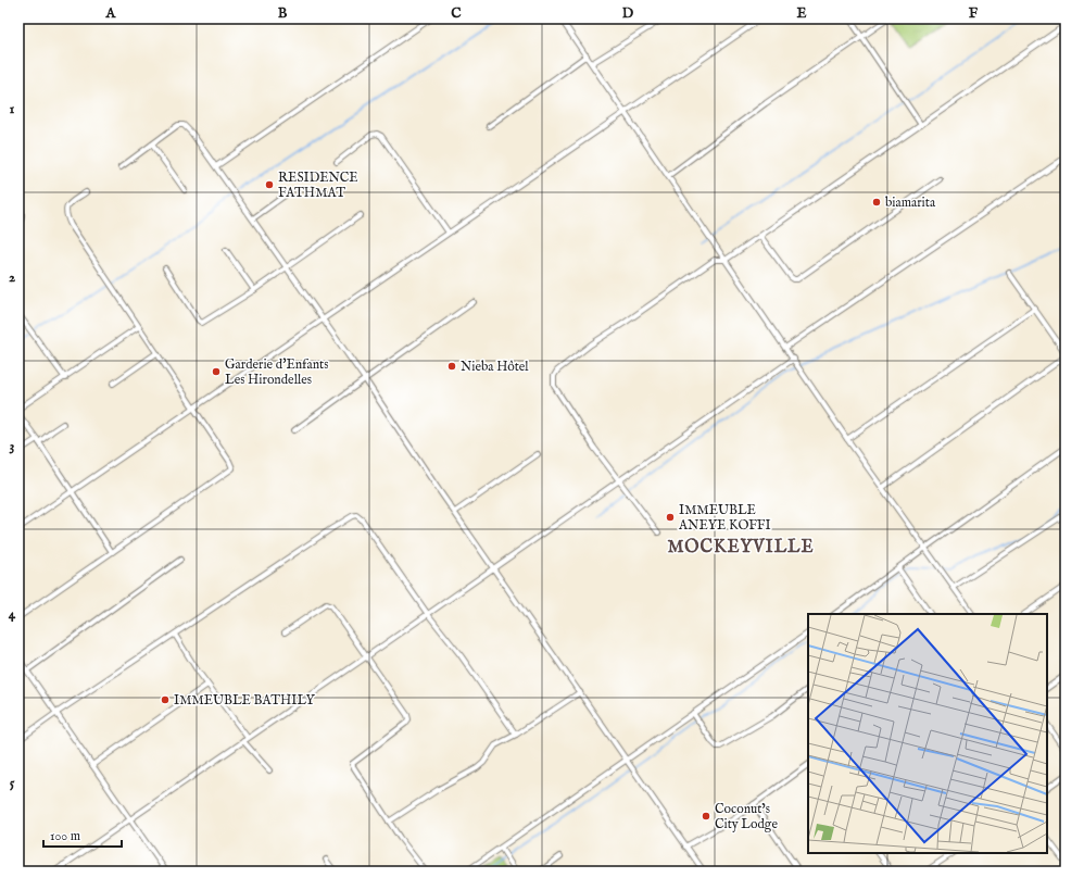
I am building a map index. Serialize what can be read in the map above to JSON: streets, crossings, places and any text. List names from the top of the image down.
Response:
{
  "districts": ["MOCKEYVILLE"],
  "places": [
    "RESIDENCE FATHMAT",
    "biamarita",
    "Nieba Hôtel",
    "Garderie d'Enfants Les Hirondelles",
    "IMMEUBLE ANEYE KOFFI",
    "IMMEUBLE BATHILY",
    "Coconut’s City Lodge"
  ],
  "scale_bar": "100 m",
  "grid": {
    "columns": [
      "A",
      "B",
      "C",
      "D",
      "E",
      "F"
    ],
    "rows": [
      "1",
      "2",
      "3",
      "4",
      "5"
    ]
  }
}
